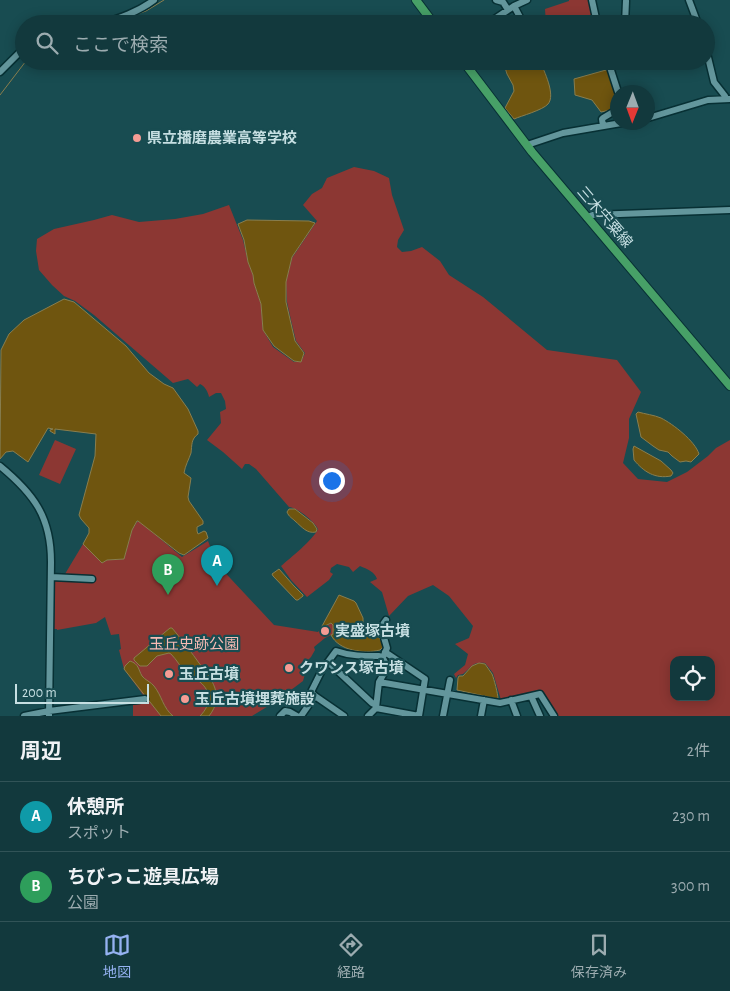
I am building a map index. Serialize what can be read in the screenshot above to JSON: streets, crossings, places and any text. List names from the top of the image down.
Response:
{
  "streets": {
    "main road": ["三木宍粟線"]
  },
  "parks": ["玉丘史跡公園"],
  "places": [
    "県立播磨農業高等学校",
    "実盛塚古墳",
    "クワンス塚古墳",
    "玉丘古墳",
    "玉丘古墳埋葬施設"
  ],
  "scale_bar": "200 m",
  "north": "bottom",
  "page": {
    "search": "ここで検索",
    "pins": ["A", "B"],
    "scale": "200 m",
    "heading": ["周辺", "2件"],
    "list": [
      {
        "mark": "A",
        "name": "休憩所",
        "note": "スポット",
        "value": "230 m"
      },
      {
        "mark": "B",
        "name": "ちびっこ遊具広場",
        "note": "公園",
        "value": "300 m"
      }
    ],
    "nav": ["地図", "経路", "保存済み"]
  }
}
